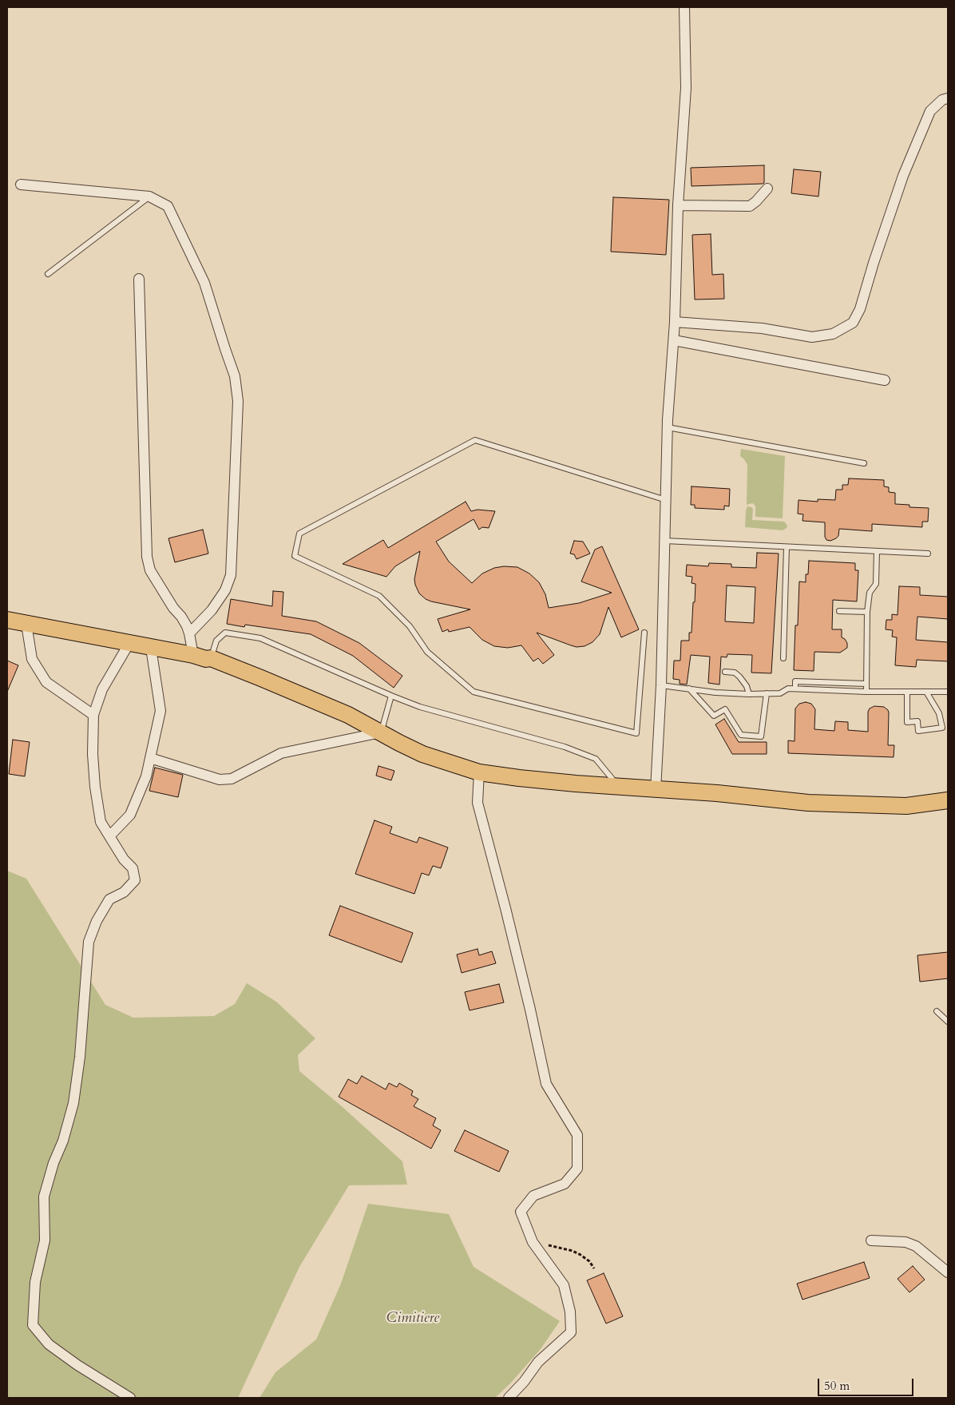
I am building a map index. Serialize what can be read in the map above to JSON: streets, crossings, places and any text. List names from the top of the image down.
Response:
{
  "parks": ["Cimitiere"],
  "scale_bar": "50 m"
}
